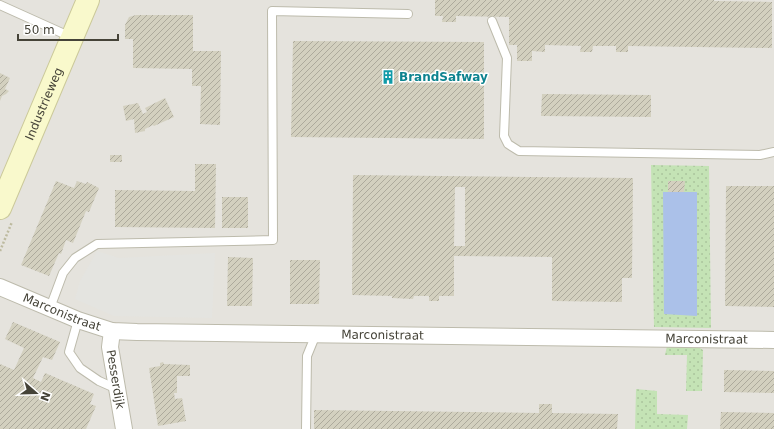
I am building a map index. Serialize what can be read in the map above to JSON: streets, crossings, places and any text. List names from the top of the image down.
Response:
{
  "streets": {
    "street": ["Industrieweg", "Marconistraat", "Pesserdijk"]
  },
  "crossings": [
    ["Marconistraat", "Pesserdijk"]
  ],
  "places": {
    "building": ["BrandSafway"]
  },
  "scale_bar": "50 m",
  "north": "right"
}
